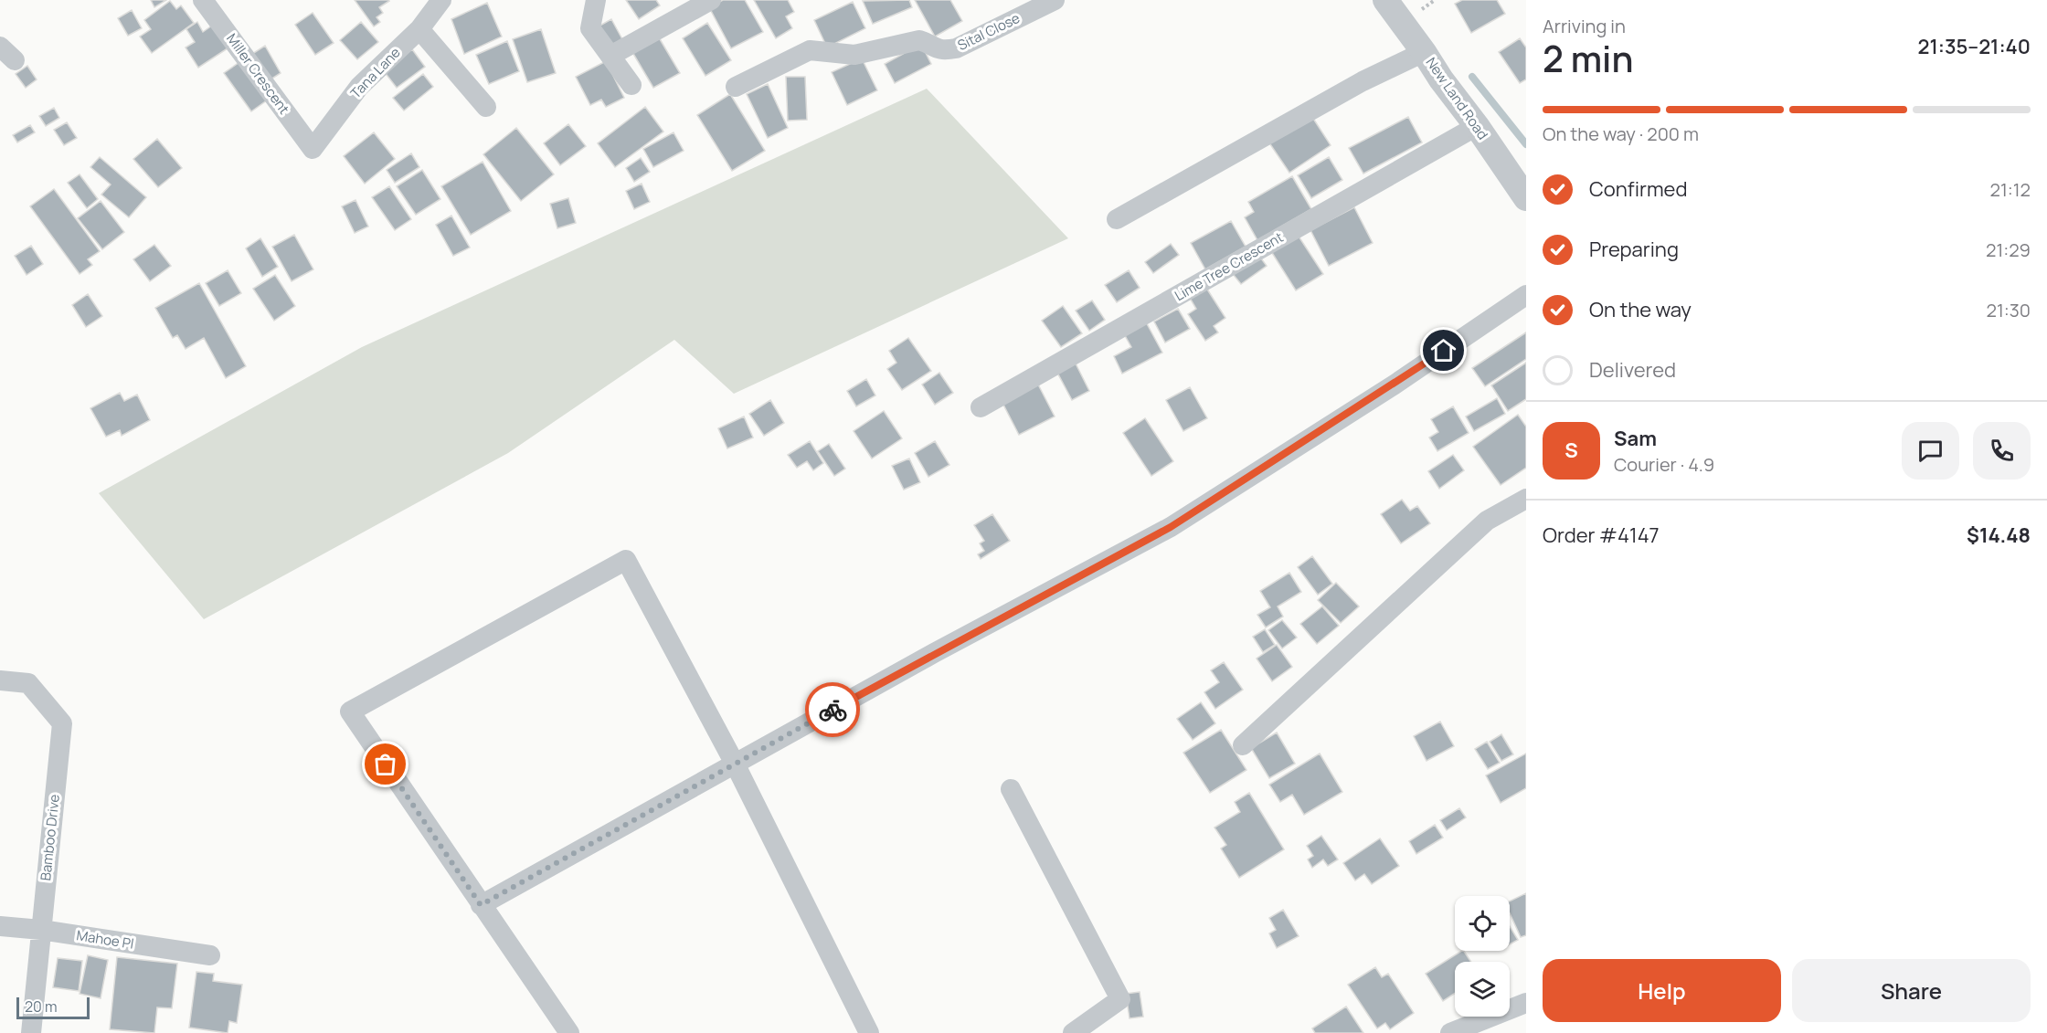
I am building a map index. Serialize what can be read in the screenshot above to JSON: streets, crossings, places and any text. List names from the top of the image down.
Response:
{
  "streets": {
    "street": [
      "Sital Close",
      "Tana Lane",
      "Miller Crescent",
      "New Land Road",
      "Lime Tree Crescent",
      "Bamboo Drive",
      "Mahoe Pl"
    ]
  },
  "crossings": [
    ["Tana Lane", "Miller Crescent"],
    ["New Land Road", "Lime Tree Crescent"],
    ["Bamboo Drive", "Mahoe Pl"]
  ],
  "scale_bar": "20 m",
  "page": {
    "heading": ["2 min", "Arriving in", "21:35–21:40"],
    "panel": [
      "Sam",
      "Courier · 4.9",
      "Order #4147",
      "$14.48"
    ],
    "bar": "On the way · 200 m",
    "list": [
      ["Confirmed", "21:12"],
      ["Preparing", "21:29"],
      ["On the way", "21:30"],
      "Delivered"
    ],
    "round": "S",
    "buttons": ["Help", "Share"],
    "scale": "20 m"
  }
}
